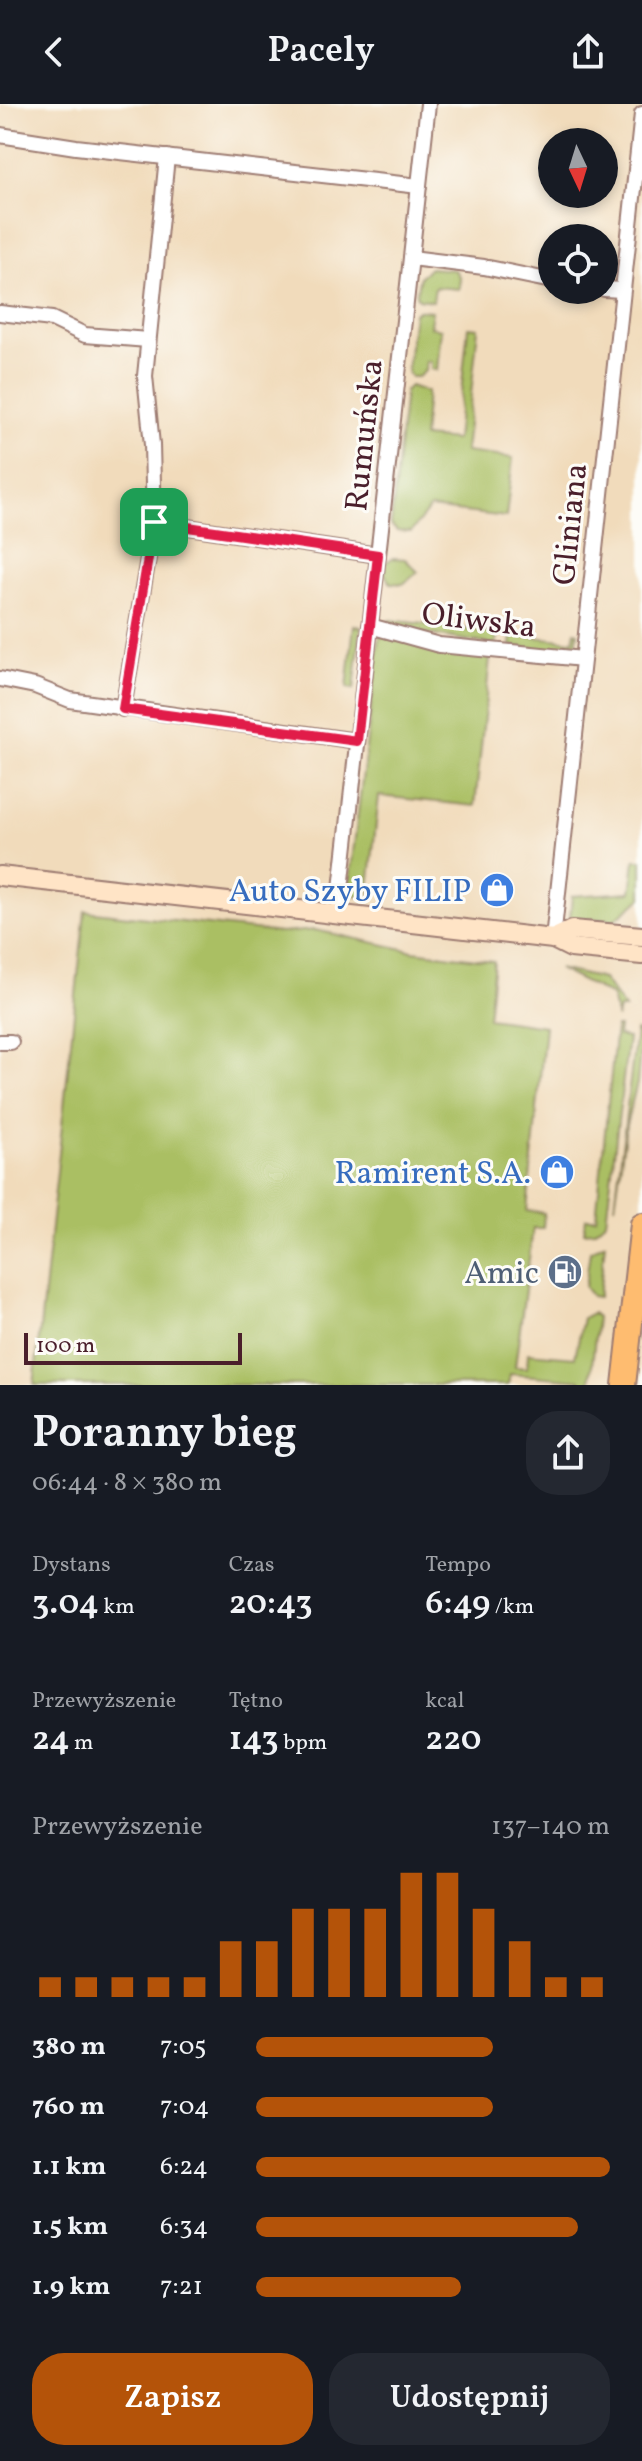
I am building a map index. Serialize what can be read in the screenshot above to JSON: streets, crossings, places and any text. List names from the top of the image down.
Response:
{
  "streets": {
    "street": ["Rumuńska", "Gliniana", "Oliwska"]
  },
  "crossings": [
    ["Rumuńska", "Oliwska"],
    ["Gliniana", "Oliwska"]
  ],
  "places": {
    "shop": ["Auto Szyby FILIP", "Ramirent S.A."],
    "fuel station": ["Amic"]
  },
  "scale_bar": "100 m",
  "north": "bottom",
  "page": {
    "header": "Pacely",
    "scale": "100 m",
    "heading": ["Poranny bieg", "06:44 · 8 × 380 m"],
    "stats": [
      ["Dystans", "3.04 km"],
      ["Czas", "20:43"],
      ["Tempo", "6:49 /km"],
      ["Przewyższenie", "24 m"],
      ["Tętno", "143 bpm"],
      ["kcal", "220"]
    ],
    "chart": ["Przewyższenie", "137–140 m"],
    "list": [
      {
        "name": "380 m",
        "note": "7:05"
      },
      {
        "name": "760 m",
        "note": "7:04"
      },
      {
        "name": "1.1 km",
        "note": "6:24"
      },
      {
        "name": "1.5 km",
        "note": "6:34"
      },
      {
        "name": "1.9 km",
        "note": "7:21"
      }
    ],
    "buttons": ["Zapisz", "Udostępnij"]
  }
}
